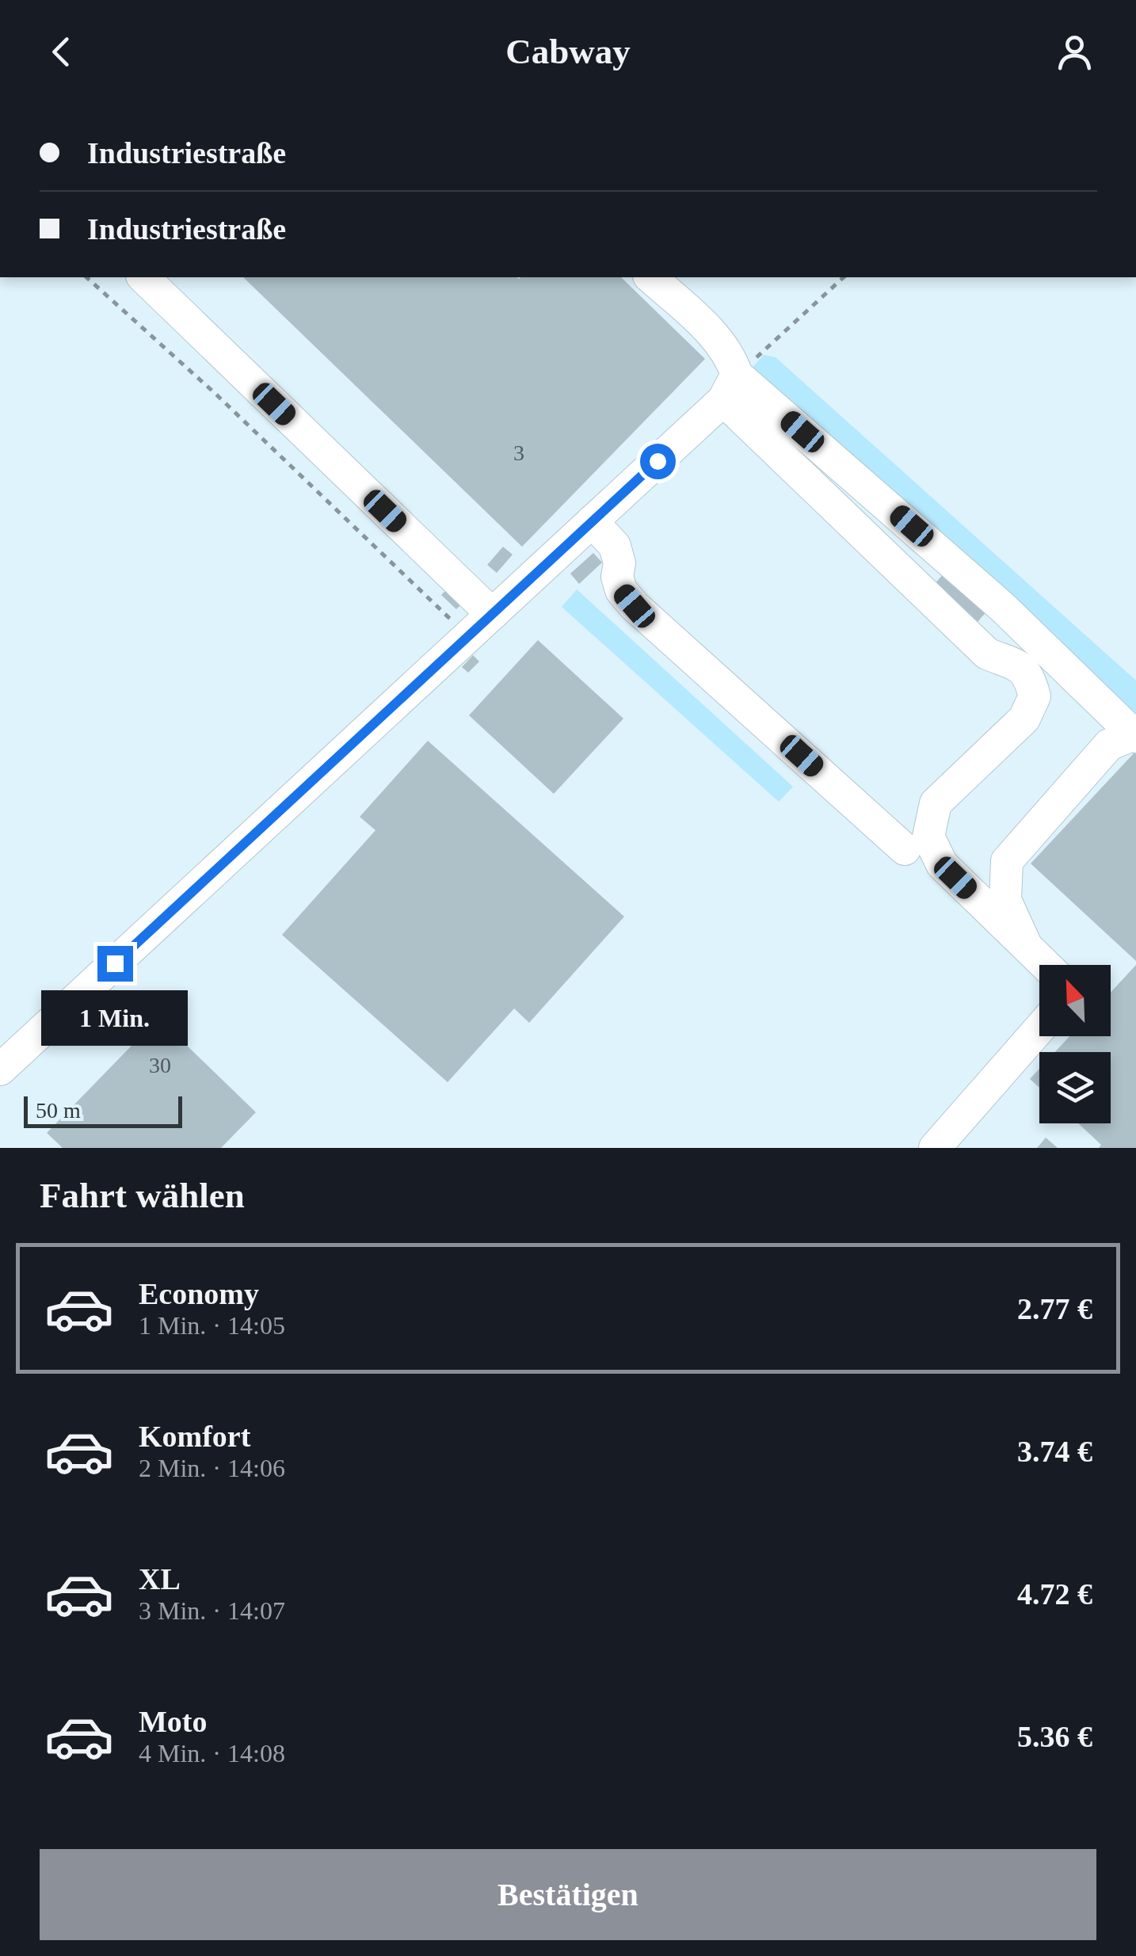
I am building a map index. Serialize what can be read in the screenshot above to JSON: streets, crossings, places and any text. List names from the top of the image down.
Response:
{
  "house_numbers": ["3", "30"],
  "scale_bar": "50 m",
  "north": "top left",
  "page": {
    "header": "Cabway",
    "banner": ["Industriestraße", "Industriestraße"],
    "bubble": "1 Min.",
    "scale": "50 m",
    "heading": "Fahrt wählen",
    "list": [
      {
        "name": "Economy",
        "note": "1 Min. · 14:05",
        "value": "2.77 €"
      },
      {
        "name": "Komfort",
        "note": "2 Min. · 14:06",
        "value": "3.74 €"
      },
      {
        "name": "XL",
        "note": "3 Min. · 14:07",
        "value": "4.72 €"
      },
      {
        "name": "Moto",
        "note": "4 Min. · 14:08",
        "value": "5.36 €"
      }
    ],
    "buttons": "Bestätigen"
  }
}
